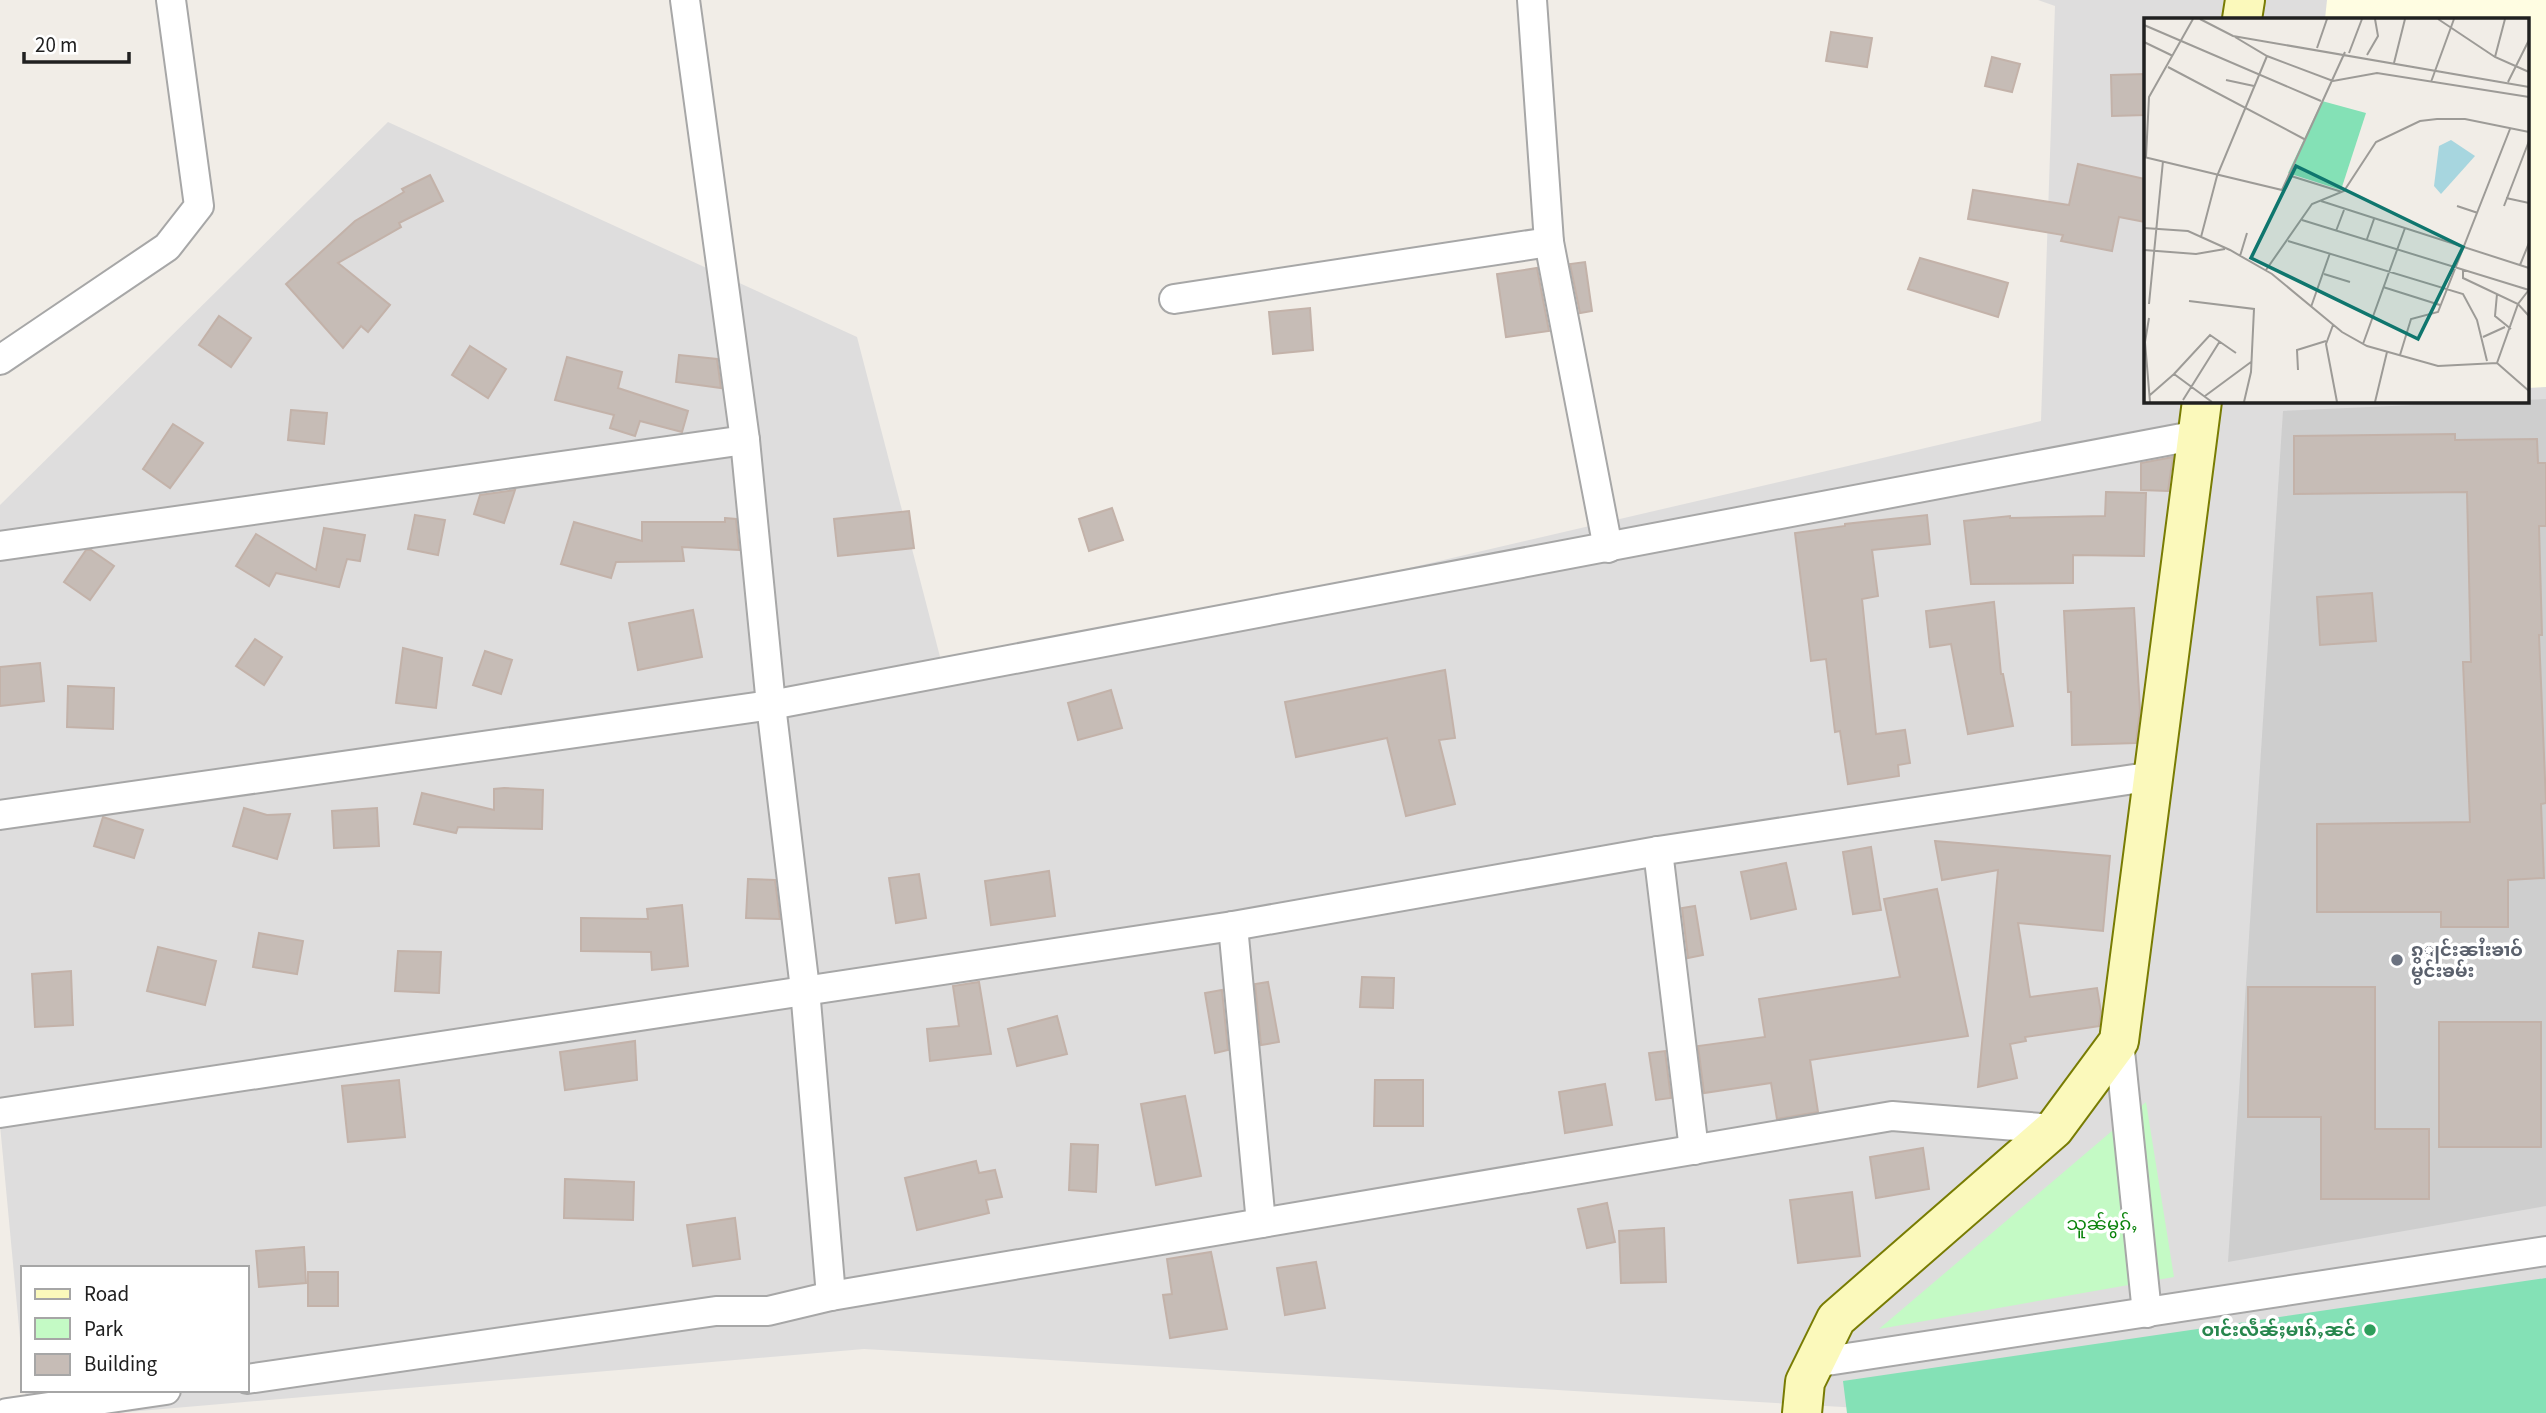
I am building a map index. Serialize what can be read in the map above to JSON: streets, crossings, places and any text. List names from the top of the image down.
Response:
{
  "parks": ["သူၼ်မွၵ်ႇ"],
  "places": ["ၵွျင်းၼၢႆးၶၢဝ် မွင်းၶမ်း", "ဝၢင်းလဵၼ်ႈမၢၵ်ႇၼင်"],
  "legend": ["Road", "Park", "Building"],
  "scale_bar": "20 m"
}
